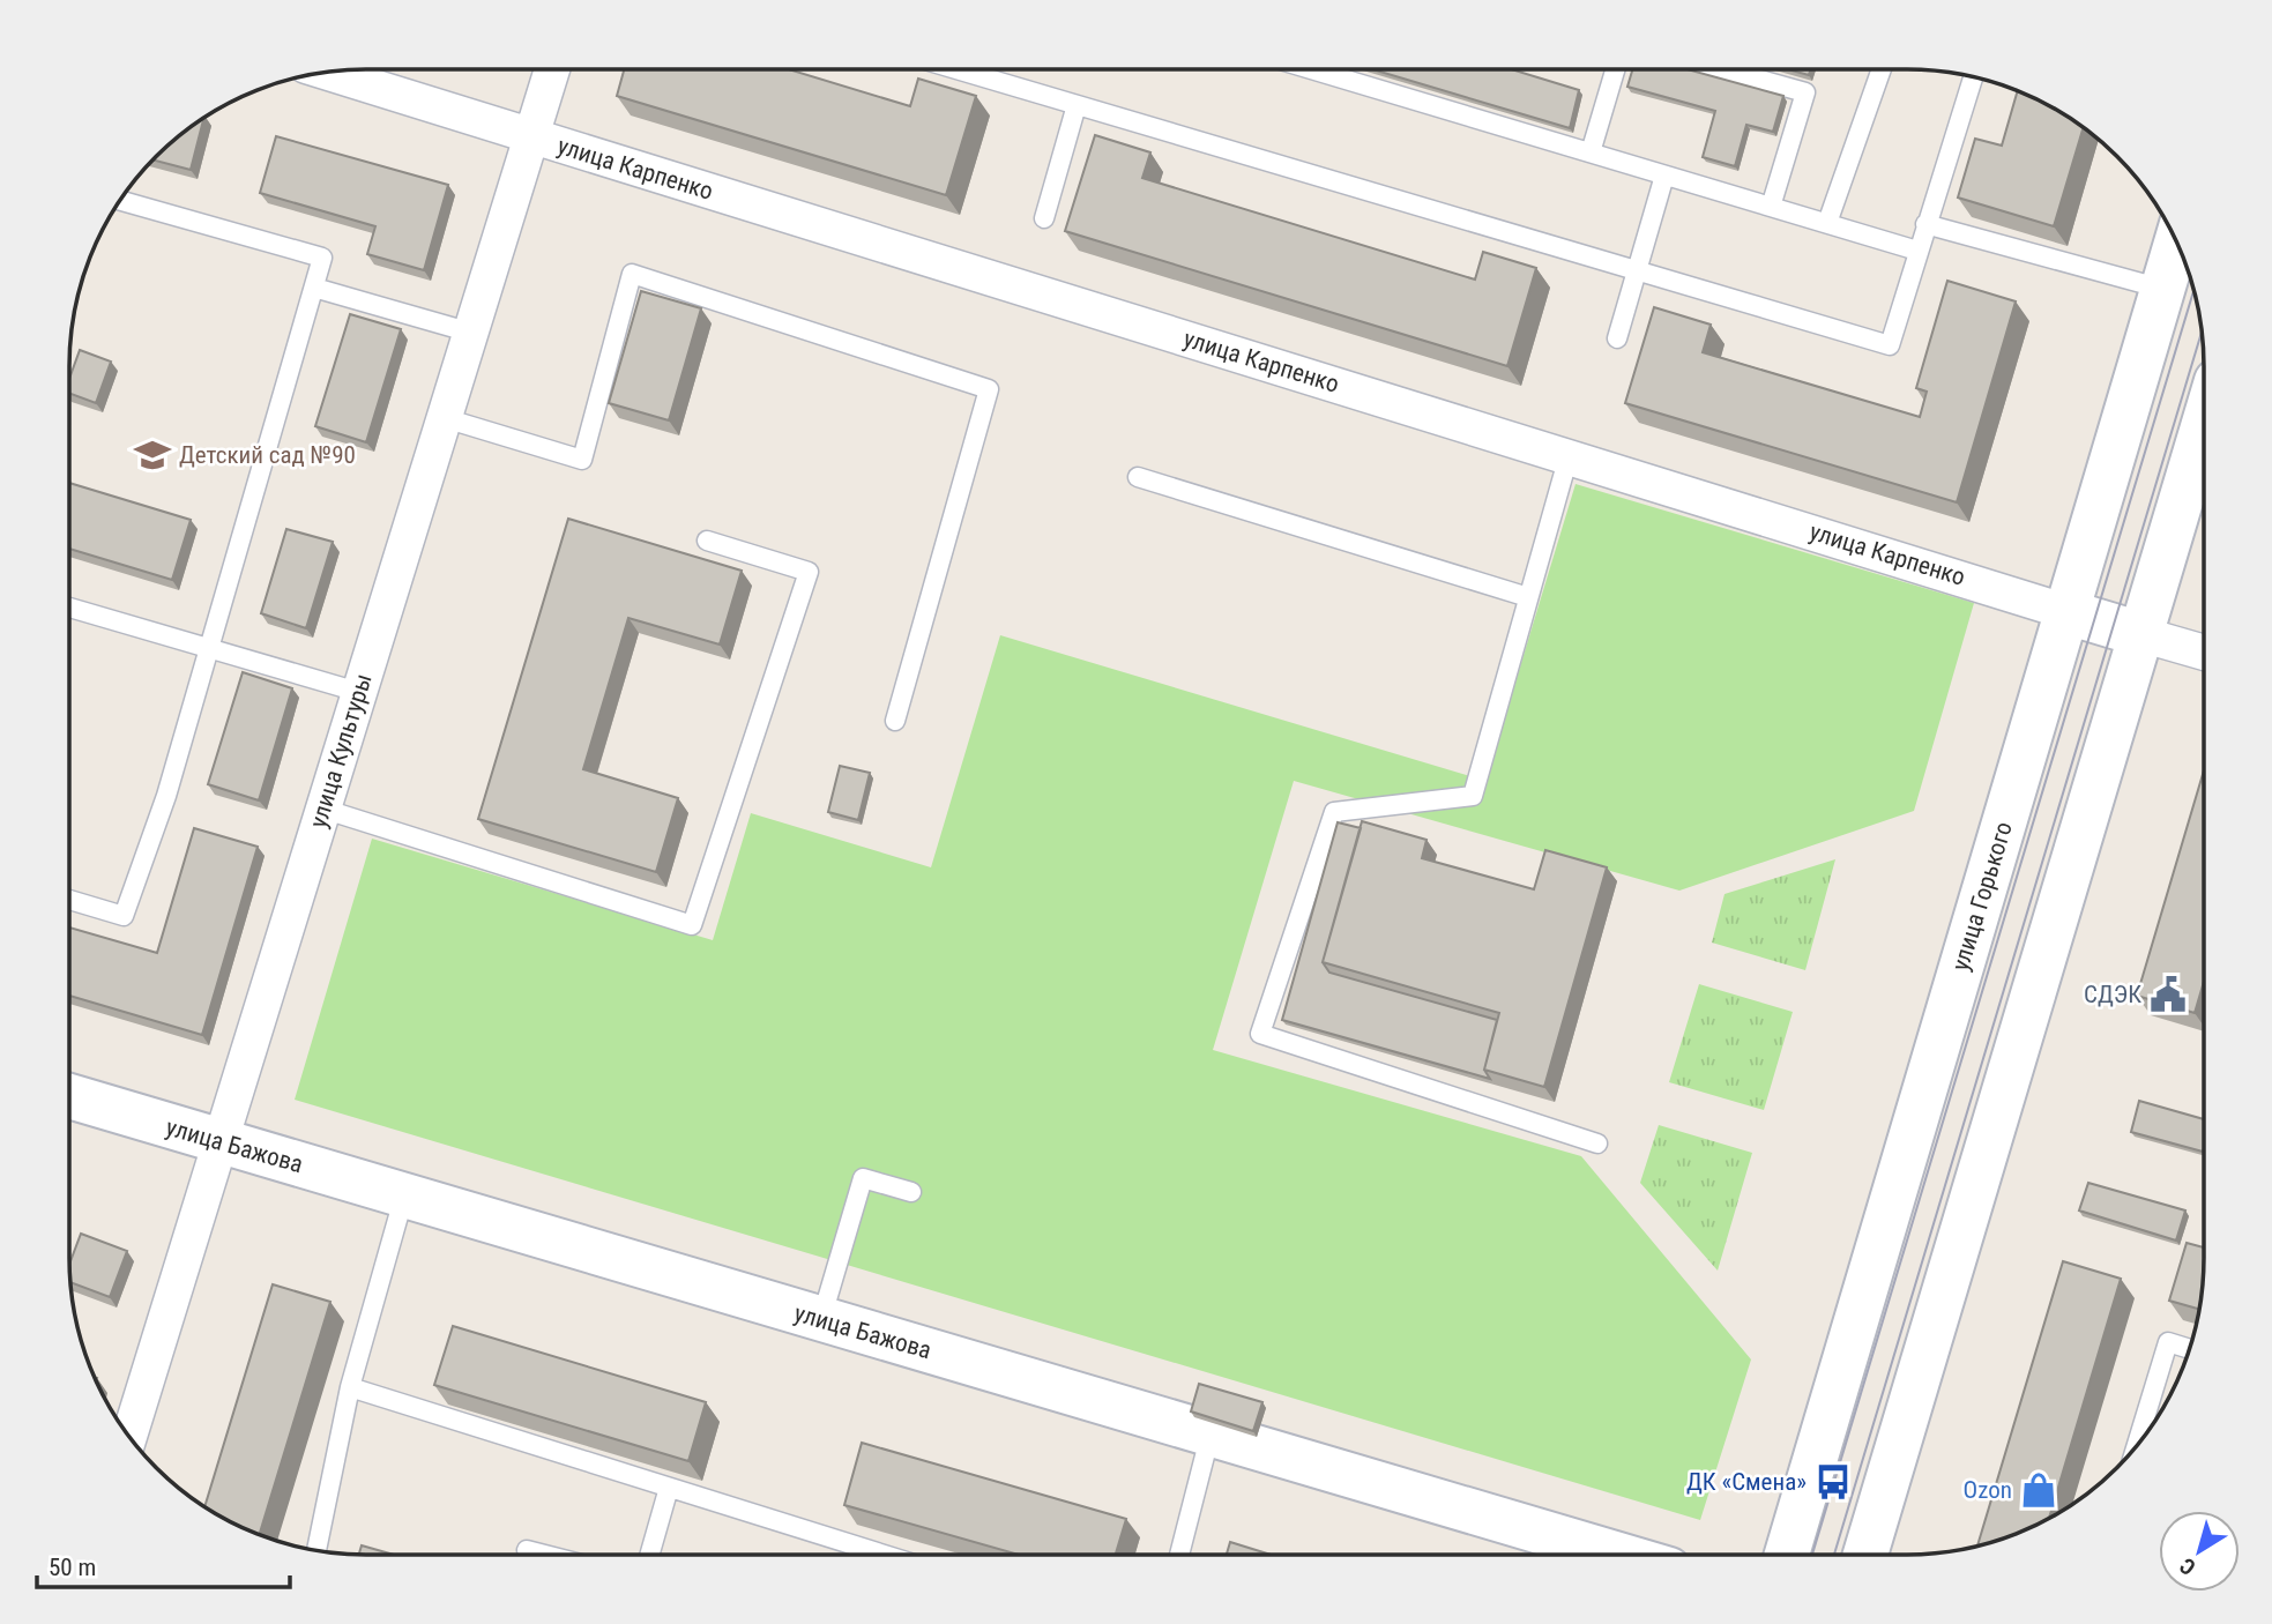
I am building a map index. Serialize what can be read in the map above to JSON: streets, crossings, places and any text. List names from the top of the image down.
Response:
{
  "streets": {
    "main road": ["улица Карпенко", "улица Горького", "улица Бажова"],
    "street": ["улица Культуры"]
  },
  "crossings": [
    ["улица Карпенко", "улица Культуры"],
    ["улица Карпенко", "улица Горького"],
    ["улица Культуры", "улица Бажова"]
  ],
  "places": {
    "school or university": ["Детский сад №90"],
    "public building": ["СДЭК"],
    "bus stop": ["ДК «Смена»"],
    "shop": ["Ozon"]
  },
  "scale_bar": "50 m",
  "north": "bottom left"
}
